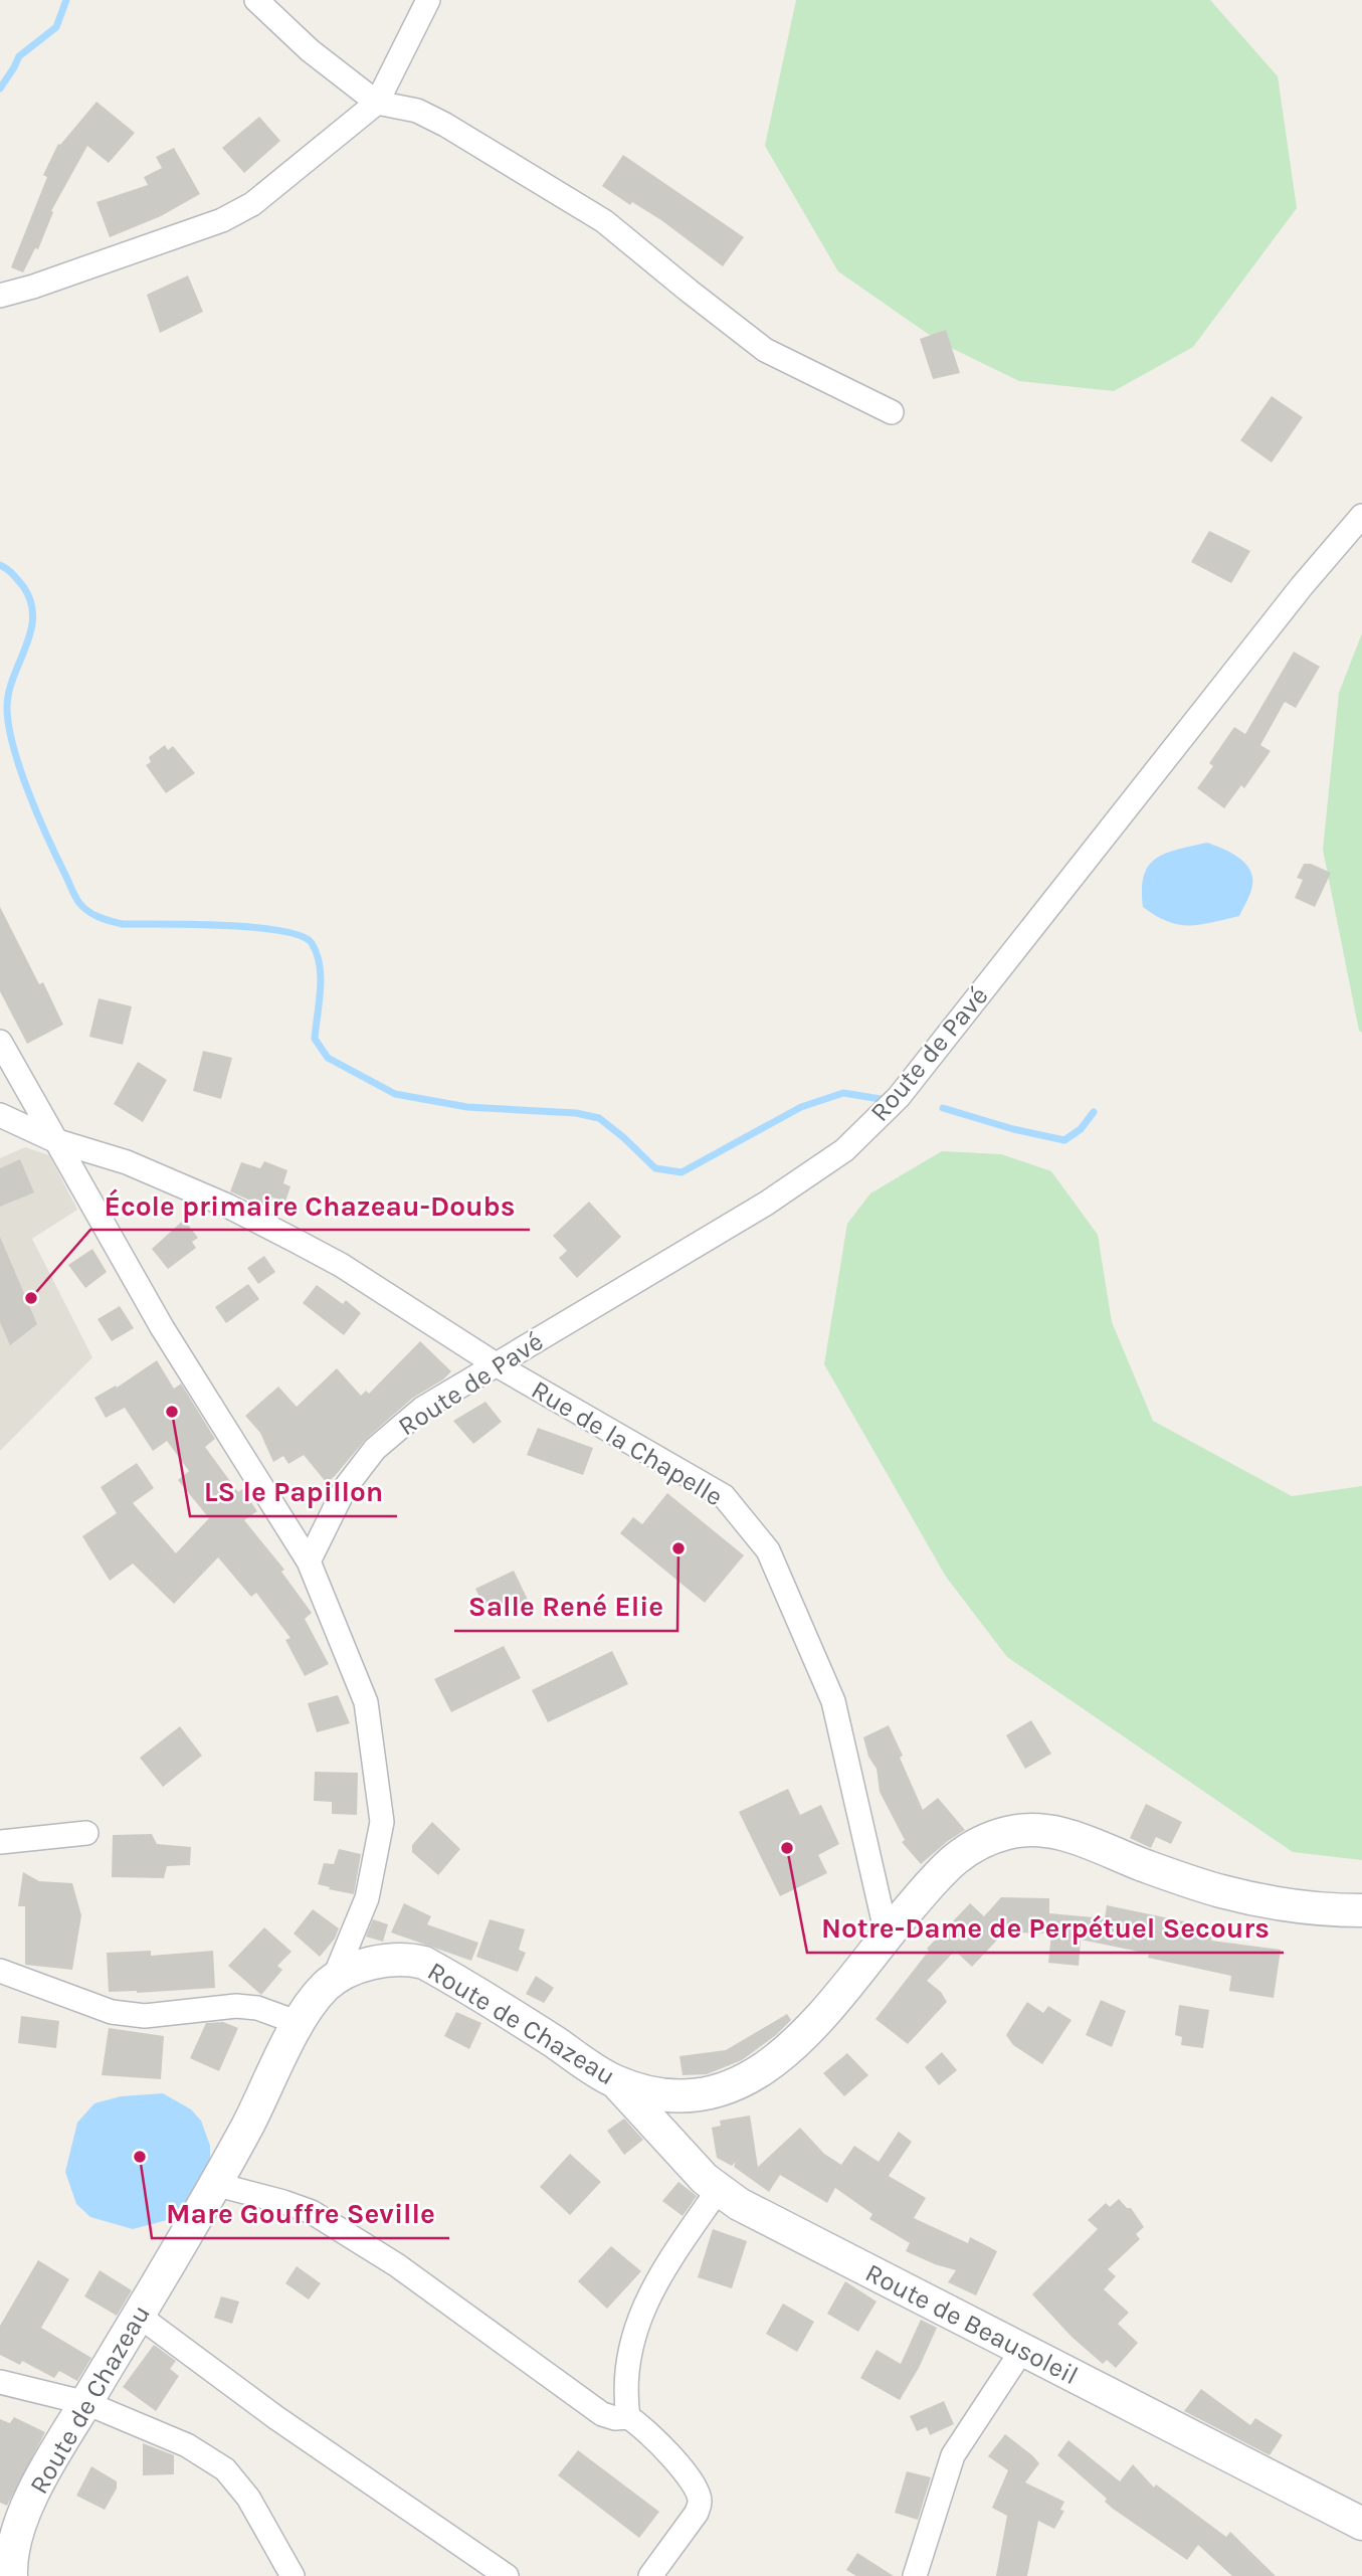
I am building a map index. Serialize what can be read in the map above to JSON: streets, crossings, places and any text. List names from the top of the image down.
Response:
{
  "streets": {
    "main road": ["Route de Chazeau", "Route de Beausoleil"],
    "street": ["Route de Pavé", "Rue de la Chapelle"]
  },
  "crossings": [
    ["Route de Pavé", "Rue de la Chapelle"],
    ["Rue de la Chapelle", "Route de Chazeau"],
    ["Route de Chazeau", "Route de Beausoleil"]
  ],
  "places": [
    "École primaire Chazeau-Doubs",
    "LS le Papillon",
    "Salle René Elie",
    "Notre-Dame de Perpétuel Secours",
    "Mare Gouffre Seville"
  ]
}
